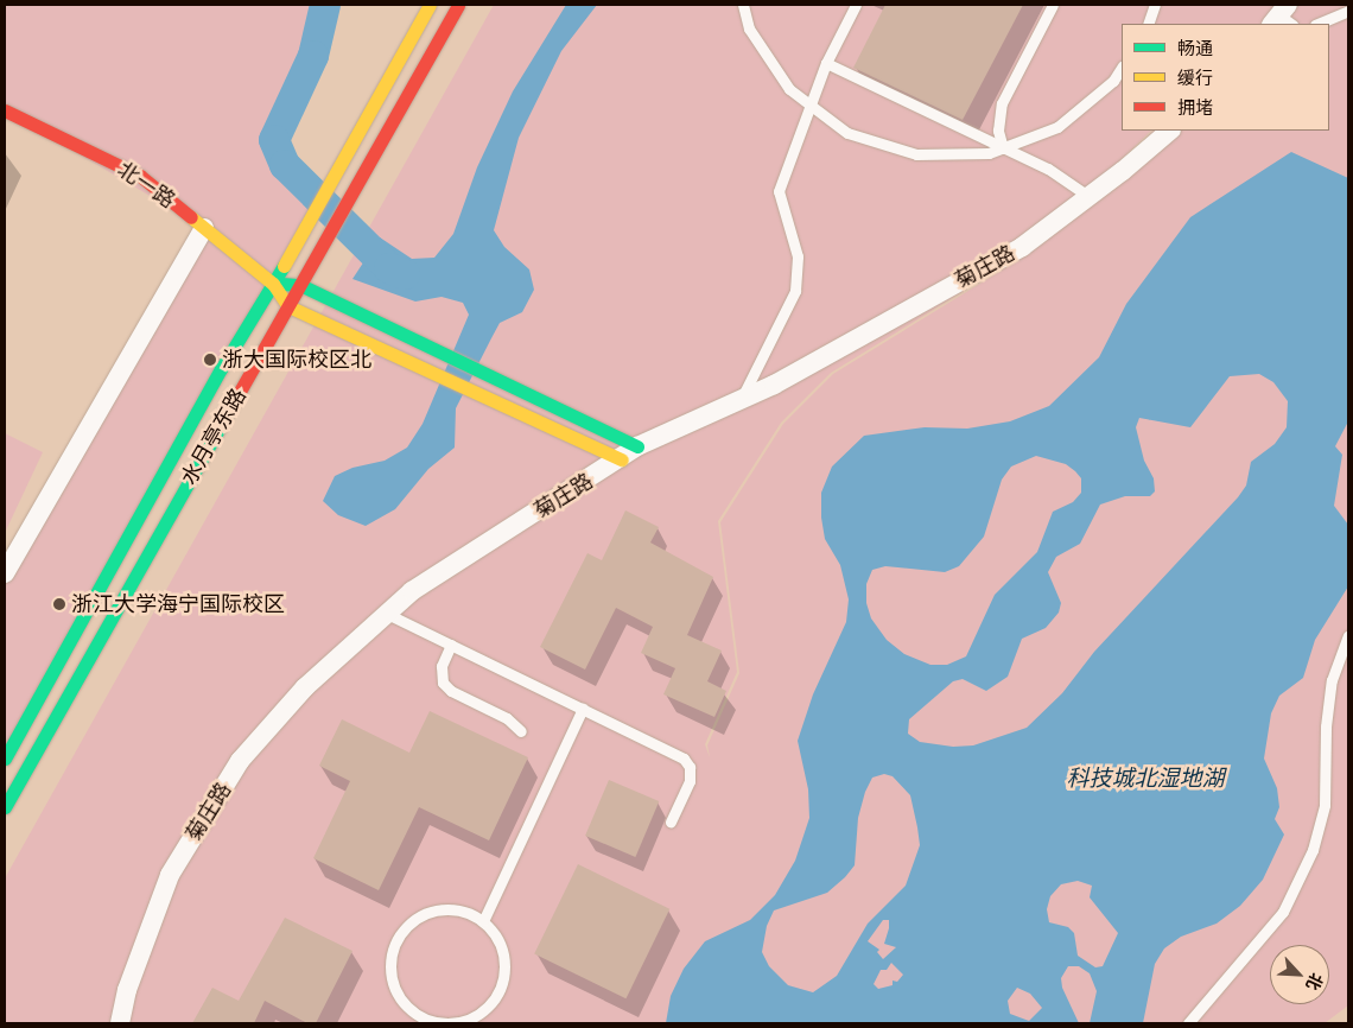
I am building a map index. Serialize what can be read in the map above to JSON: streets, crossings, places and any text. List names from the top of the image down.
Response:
{
  "streets": {
    "main road": ["北一路", "水月亭东路"],
    "street": ["菊庄路"]
  },
  "crossings": [
    ["北一路", "水月亭东路"]
  ],
  "water": ["科技城北湿地湖"],
  "places": ["浙大国际校区北", "浙江大学海宁国际校区"],
  "legend": ["畅通", "缓行", "拥堵"],
  "north": "bottom right"
}
